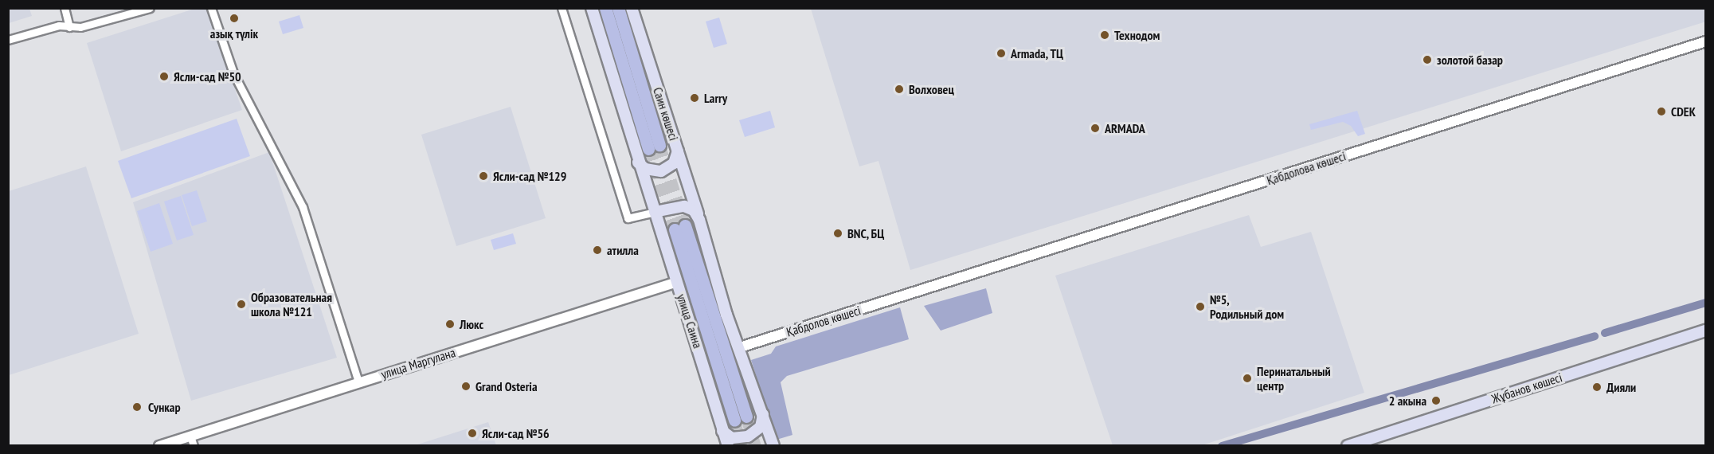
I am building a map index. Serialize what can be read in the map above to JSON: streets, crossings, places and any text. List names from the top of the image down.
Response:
{
  "streets": {
    "main road": ["Саин көшесі", "улица Саина", "Жұбанов көшесі"],
    "street": ["Қабдолова көшесі", "Қабдолов көшесі", "улица Маргулана"]
  },
  "crossings": [
    ["Саин көшесі", "Қабдолов көшесі"],
    ["Қабдолова көшесі", "Қабдолов көшесі"],
    ["улица Саина", "улица Маргулана"]
  ],
  "places": [
    "азық түлік",
    "Технодом",
    "Armada, ТЦ",
    "золотой базар",
    "Ясли-сад №50",
    "Волховец",
    "Larry",
    "CDEK",
    "ARMADA",
    "Ясли-сад №129",
    "BNC, БЦ",
    "атилла",
    "Образовательная школа №121",
    "№5, Родильный дом",
    "Люкс",
    "Перинатальный центр",
    "Grand Osteria",
    "Дияли",
    "2 акына",
    "Сункар",
    "Ясли-сад №56"
  ]
}
